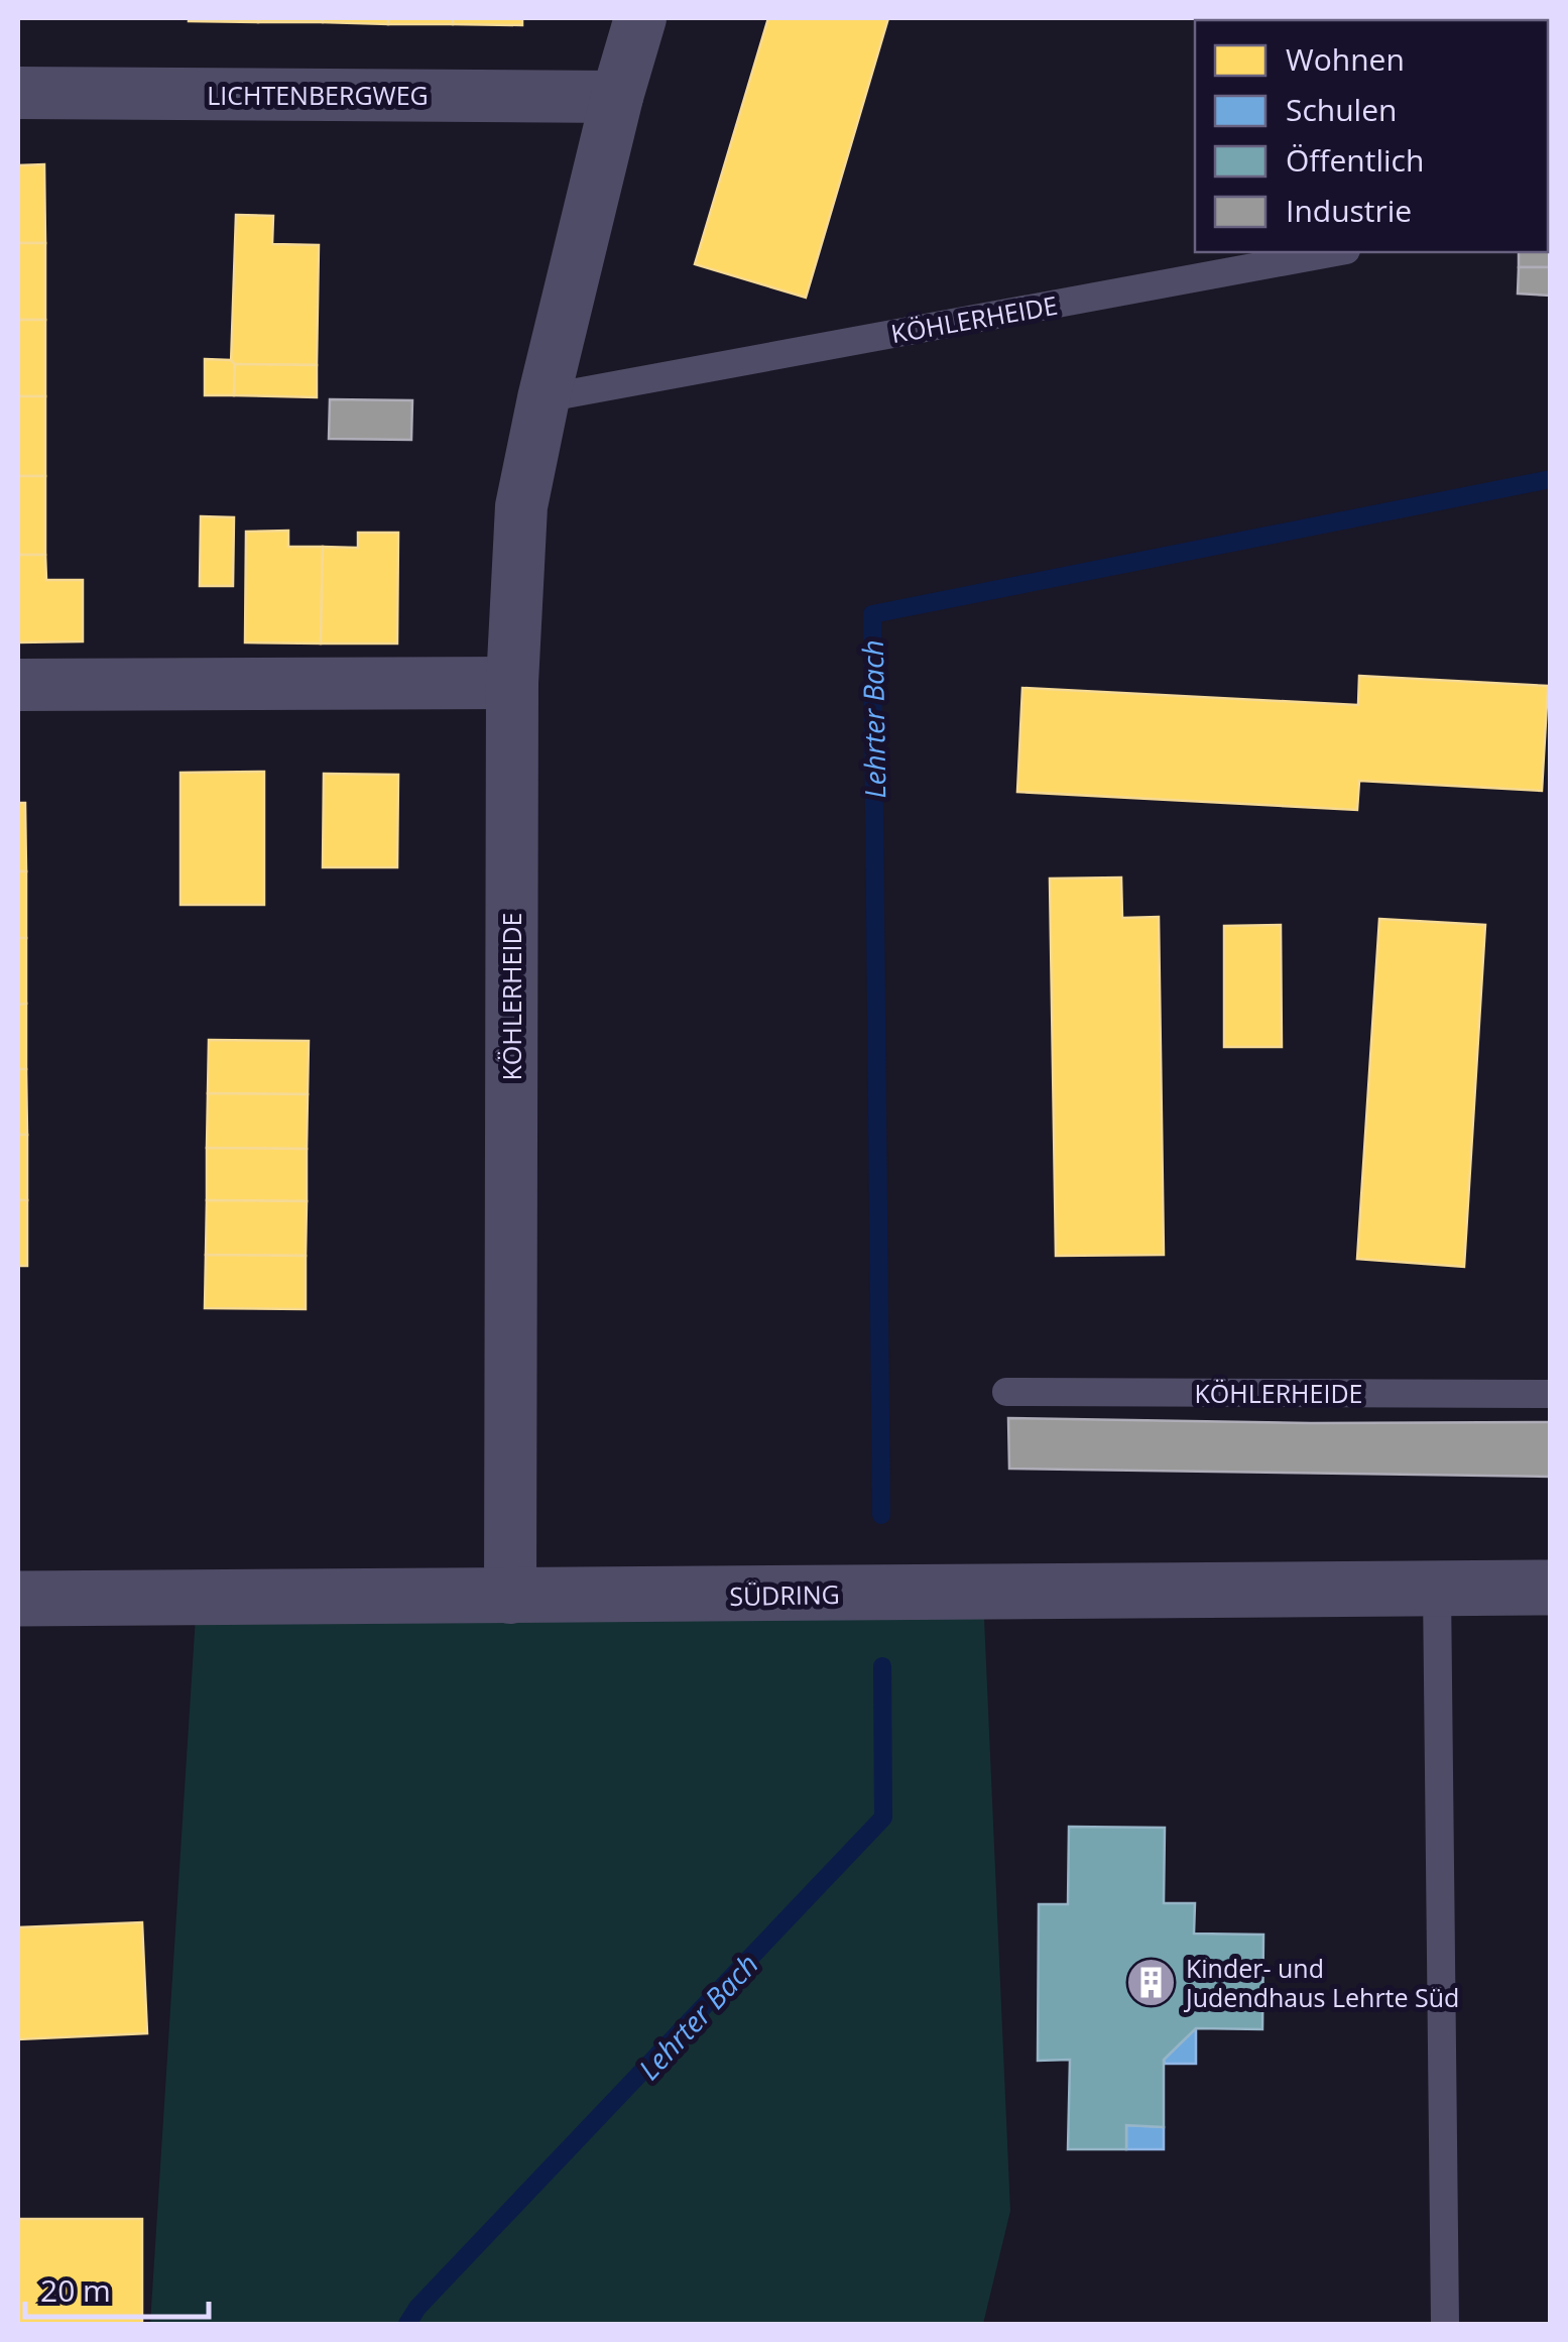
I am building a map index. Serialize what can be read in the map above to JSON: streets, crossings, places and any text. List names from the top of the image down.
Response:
{
  "streets": {
    "street": ["LICHTENBERGWEG", "KÖHLERHEIDE", "SÜDRING"]
  },
  "crossings": [
    ["LICHTENBERGWEG", "KÖHLERHEIDE"],
    ["KÖHLERHEIDE", "SÜDRING"]
  ],
  "water": ["Lehrter Bach"],
  "places": {
    "building": ["Kinder- und Judendhaus Lehrte Süd"]
  },
  "legend": [
    "Wohnen",
    "Schulen",
    "Öffentlich",
    "Industrie"
  ],
  "scale_bar": "20 m"
}
